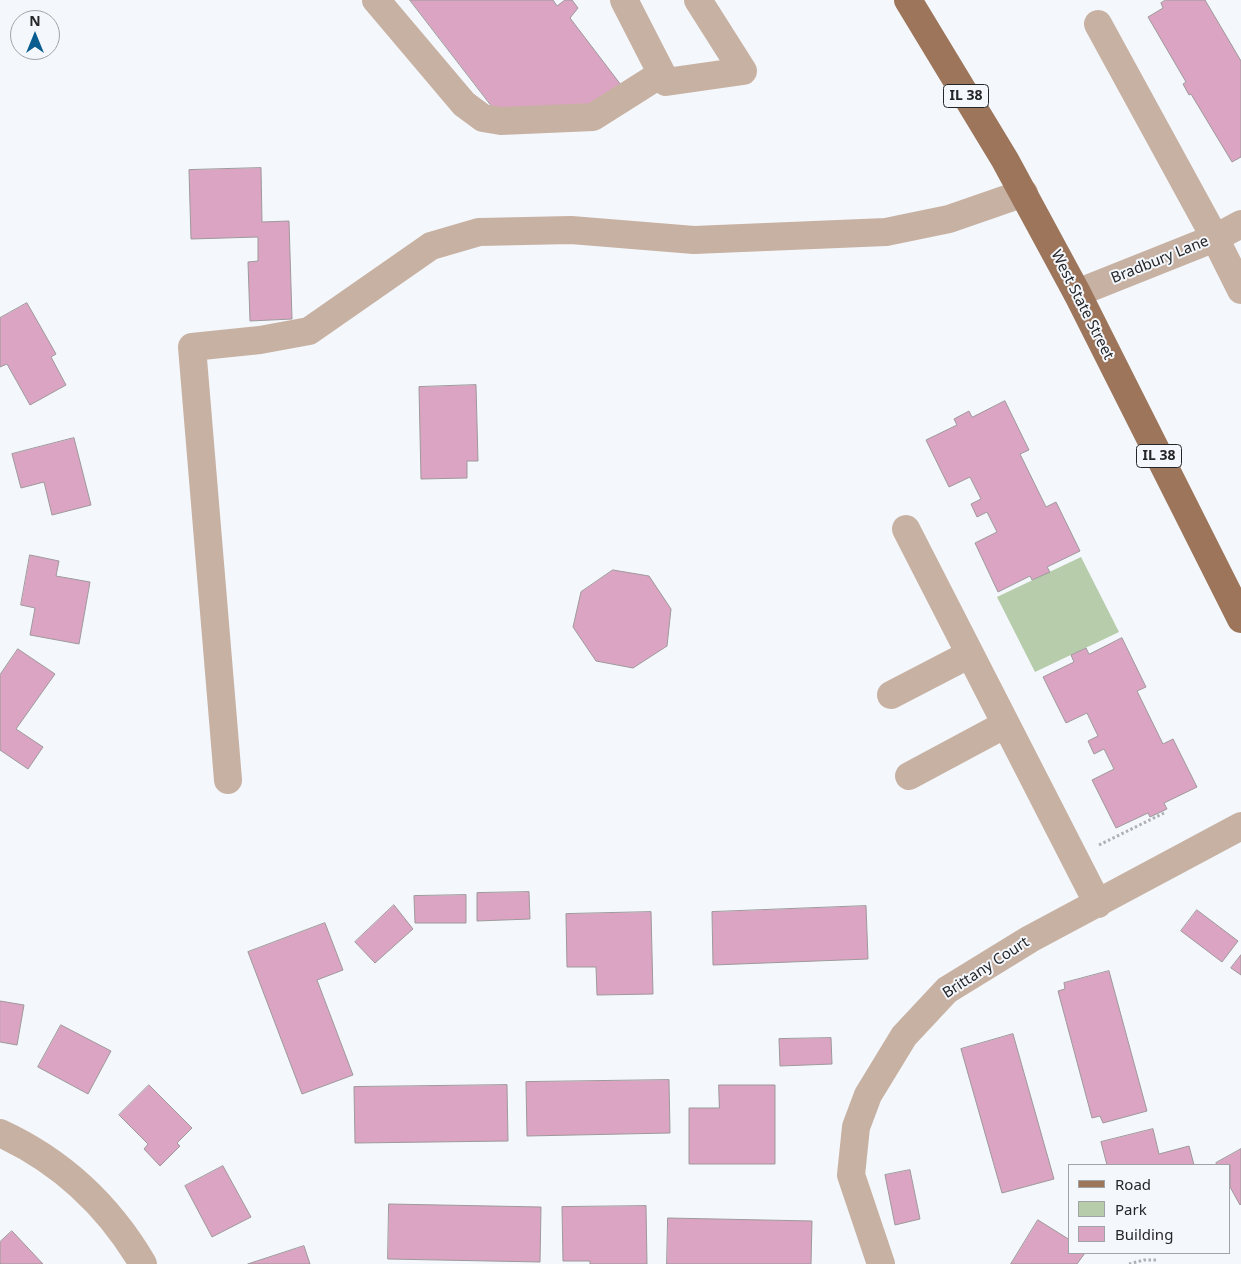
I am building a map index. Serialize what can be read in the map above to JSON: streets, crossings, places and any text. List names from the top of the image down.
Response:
{
  "streets": {
    "main road": ["IL 38", "West State Street"],
    "street": ["Bradbury Lane", "Brittany Court"]
  },
  "crossings": [
    ["Bradbury Lane", "West State Street"]
  ],
  "legend": ["Road", "Park", "Building"],
  "north": "top"
}
